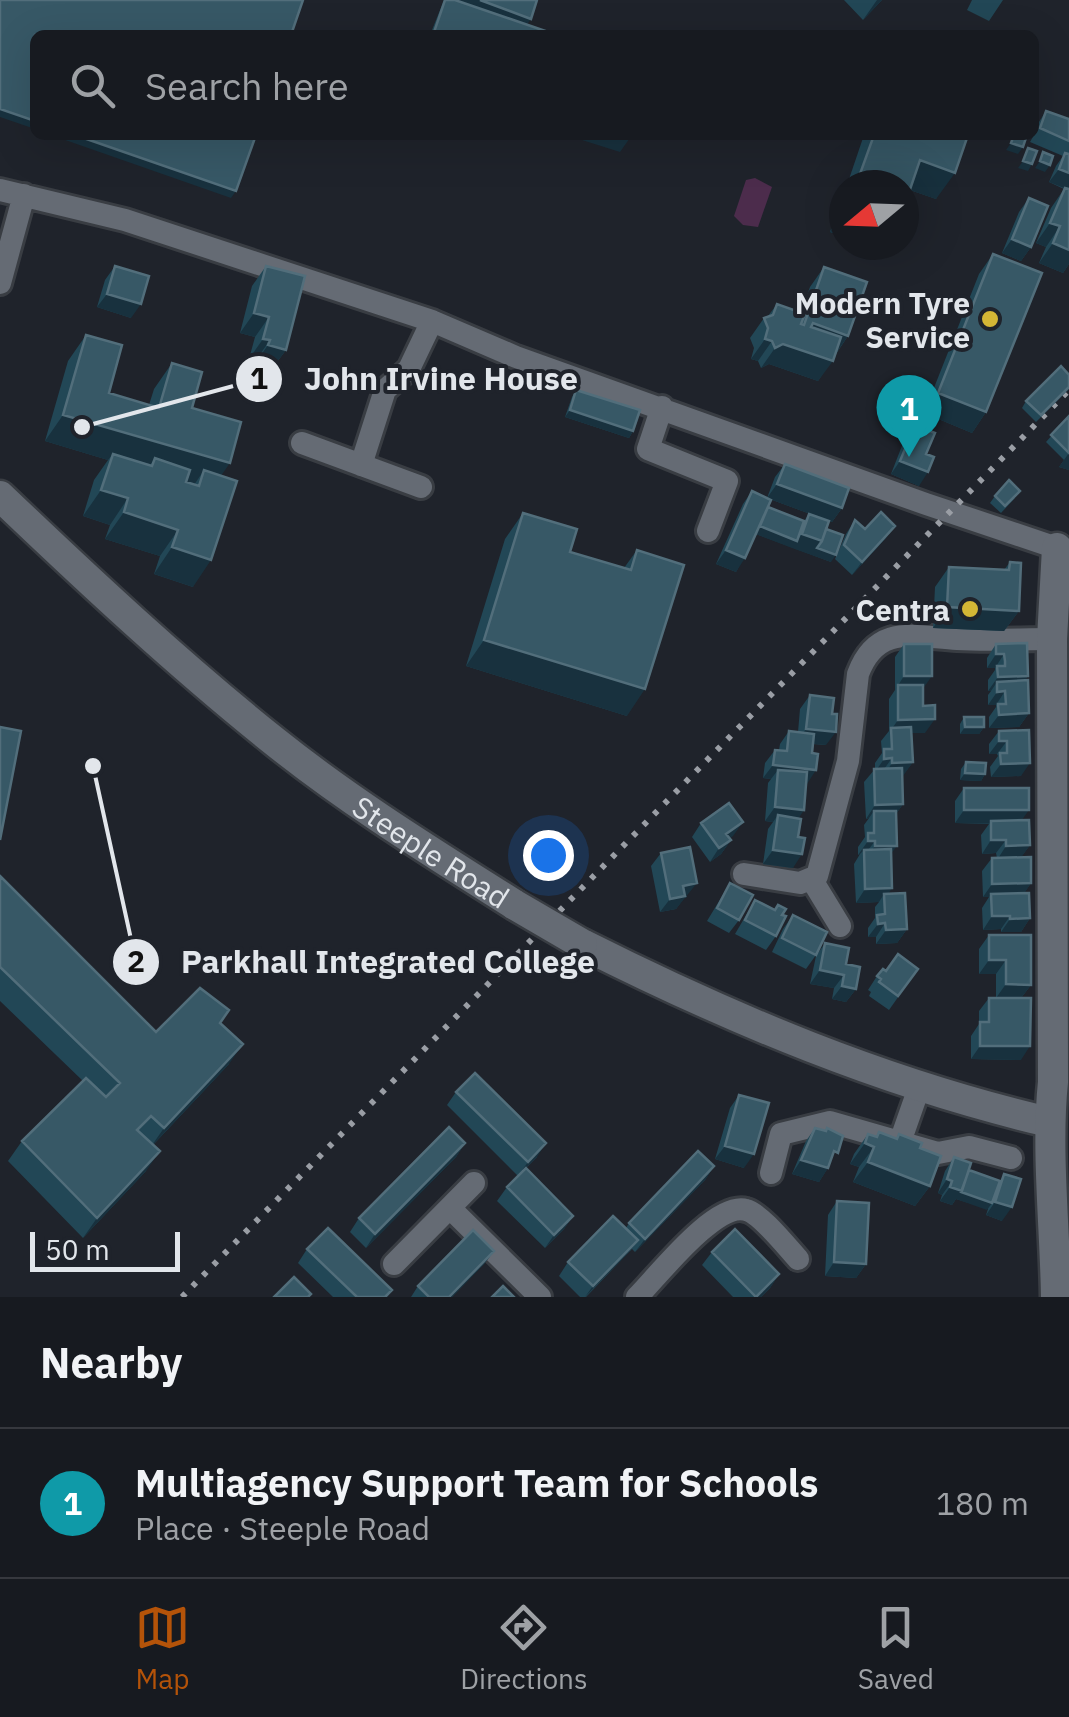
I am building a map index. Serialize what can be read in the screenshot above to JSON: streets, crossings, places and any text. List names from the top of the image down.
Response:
{
  "streets": {
    "street": ["Steeple Road"]
  },
  "places": [
    "Modern Tyre Service",
    "John Irvine House",
    "Centra",
    "Parkhall Integrated College"
  ],
  "scale_bar": "50 m",
  "north": "left",
  "page": {
    "search": "Search here",
    "pins": "1",
    "scale": "50 m",
    "heading": "Nearby",
    "list": [
      {
        "mark": "1",
        "name": "Multiagency Support Team for Schools",
        "note": "Place · Steeple Road",
        "value": "180 m"
      }
    ],
    "nav": ["Map", "Directions", "Saved"]
  }
}
